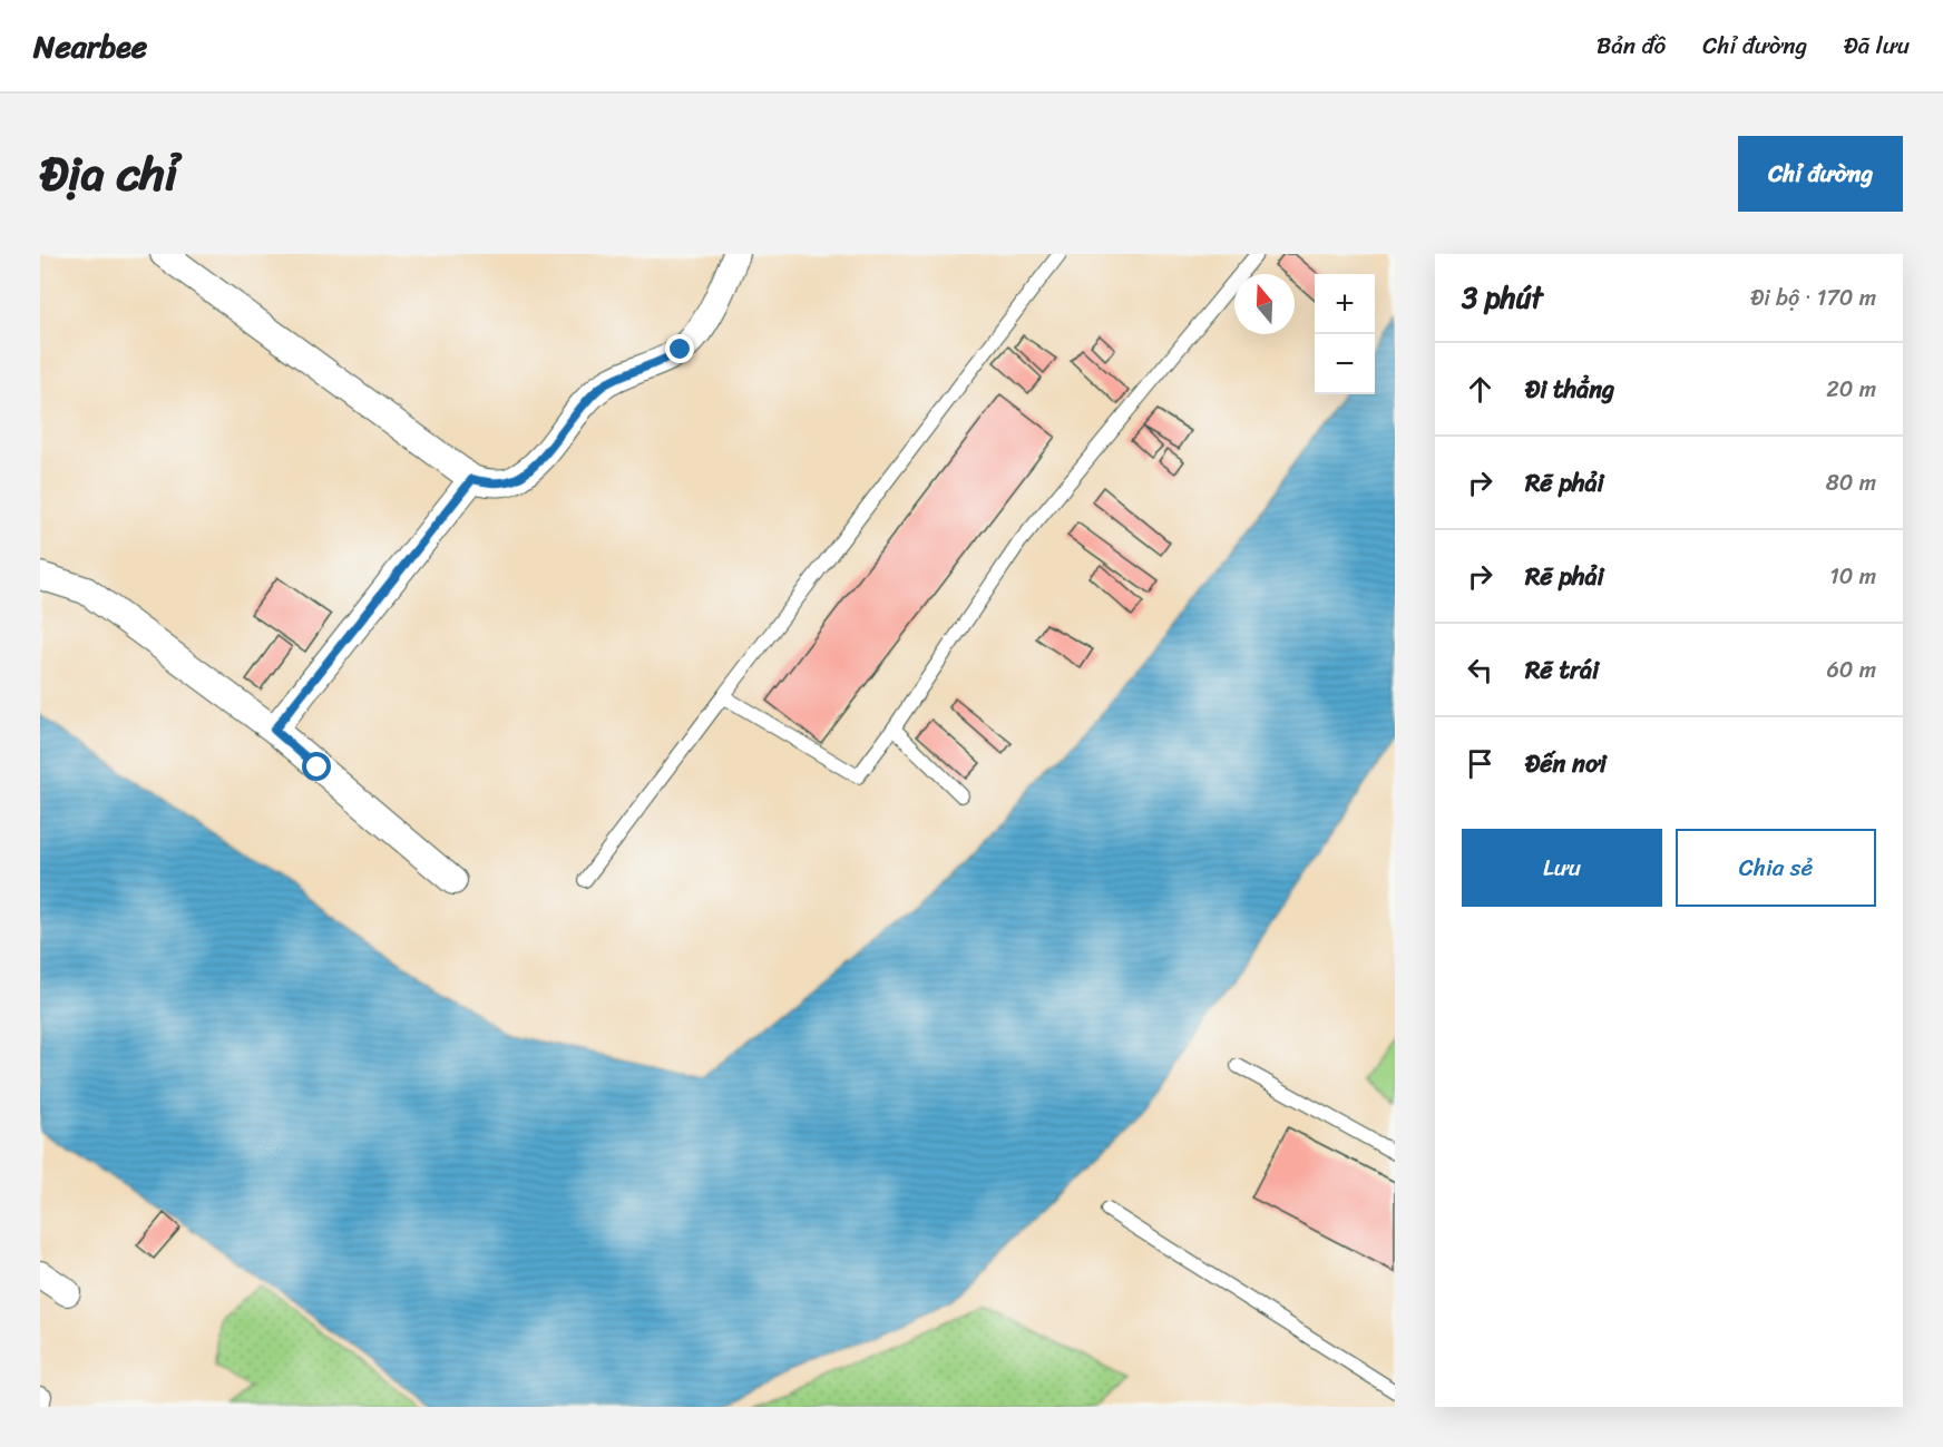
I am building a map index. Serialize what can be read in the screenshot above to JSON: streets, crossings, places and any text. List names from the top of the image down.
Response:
{
  "north": "top",
  "page": {
    "header": "Nearbee",
    "nav": ["Bản đồ", "Chỉ đường", "Đã lưu"],
    "title": "Địa chỉ",
    "buttons": [
      "Chỉ đường",
      ["Lưu", "Chia sẻ"]
    ],
    "heading": ["3 phút", "Đi bộ · 170 m"],
    "map_buttons": ["+", "−"],
    "list": [
      ["Đi thẳng", "20 m"],
      ["Rẽ phải", "80 m"],
      ["Rẽ phải", "10 m"],
      ["Rẽ trái", "60 m"],
      "Đến nơi"
    ]
  }
}
